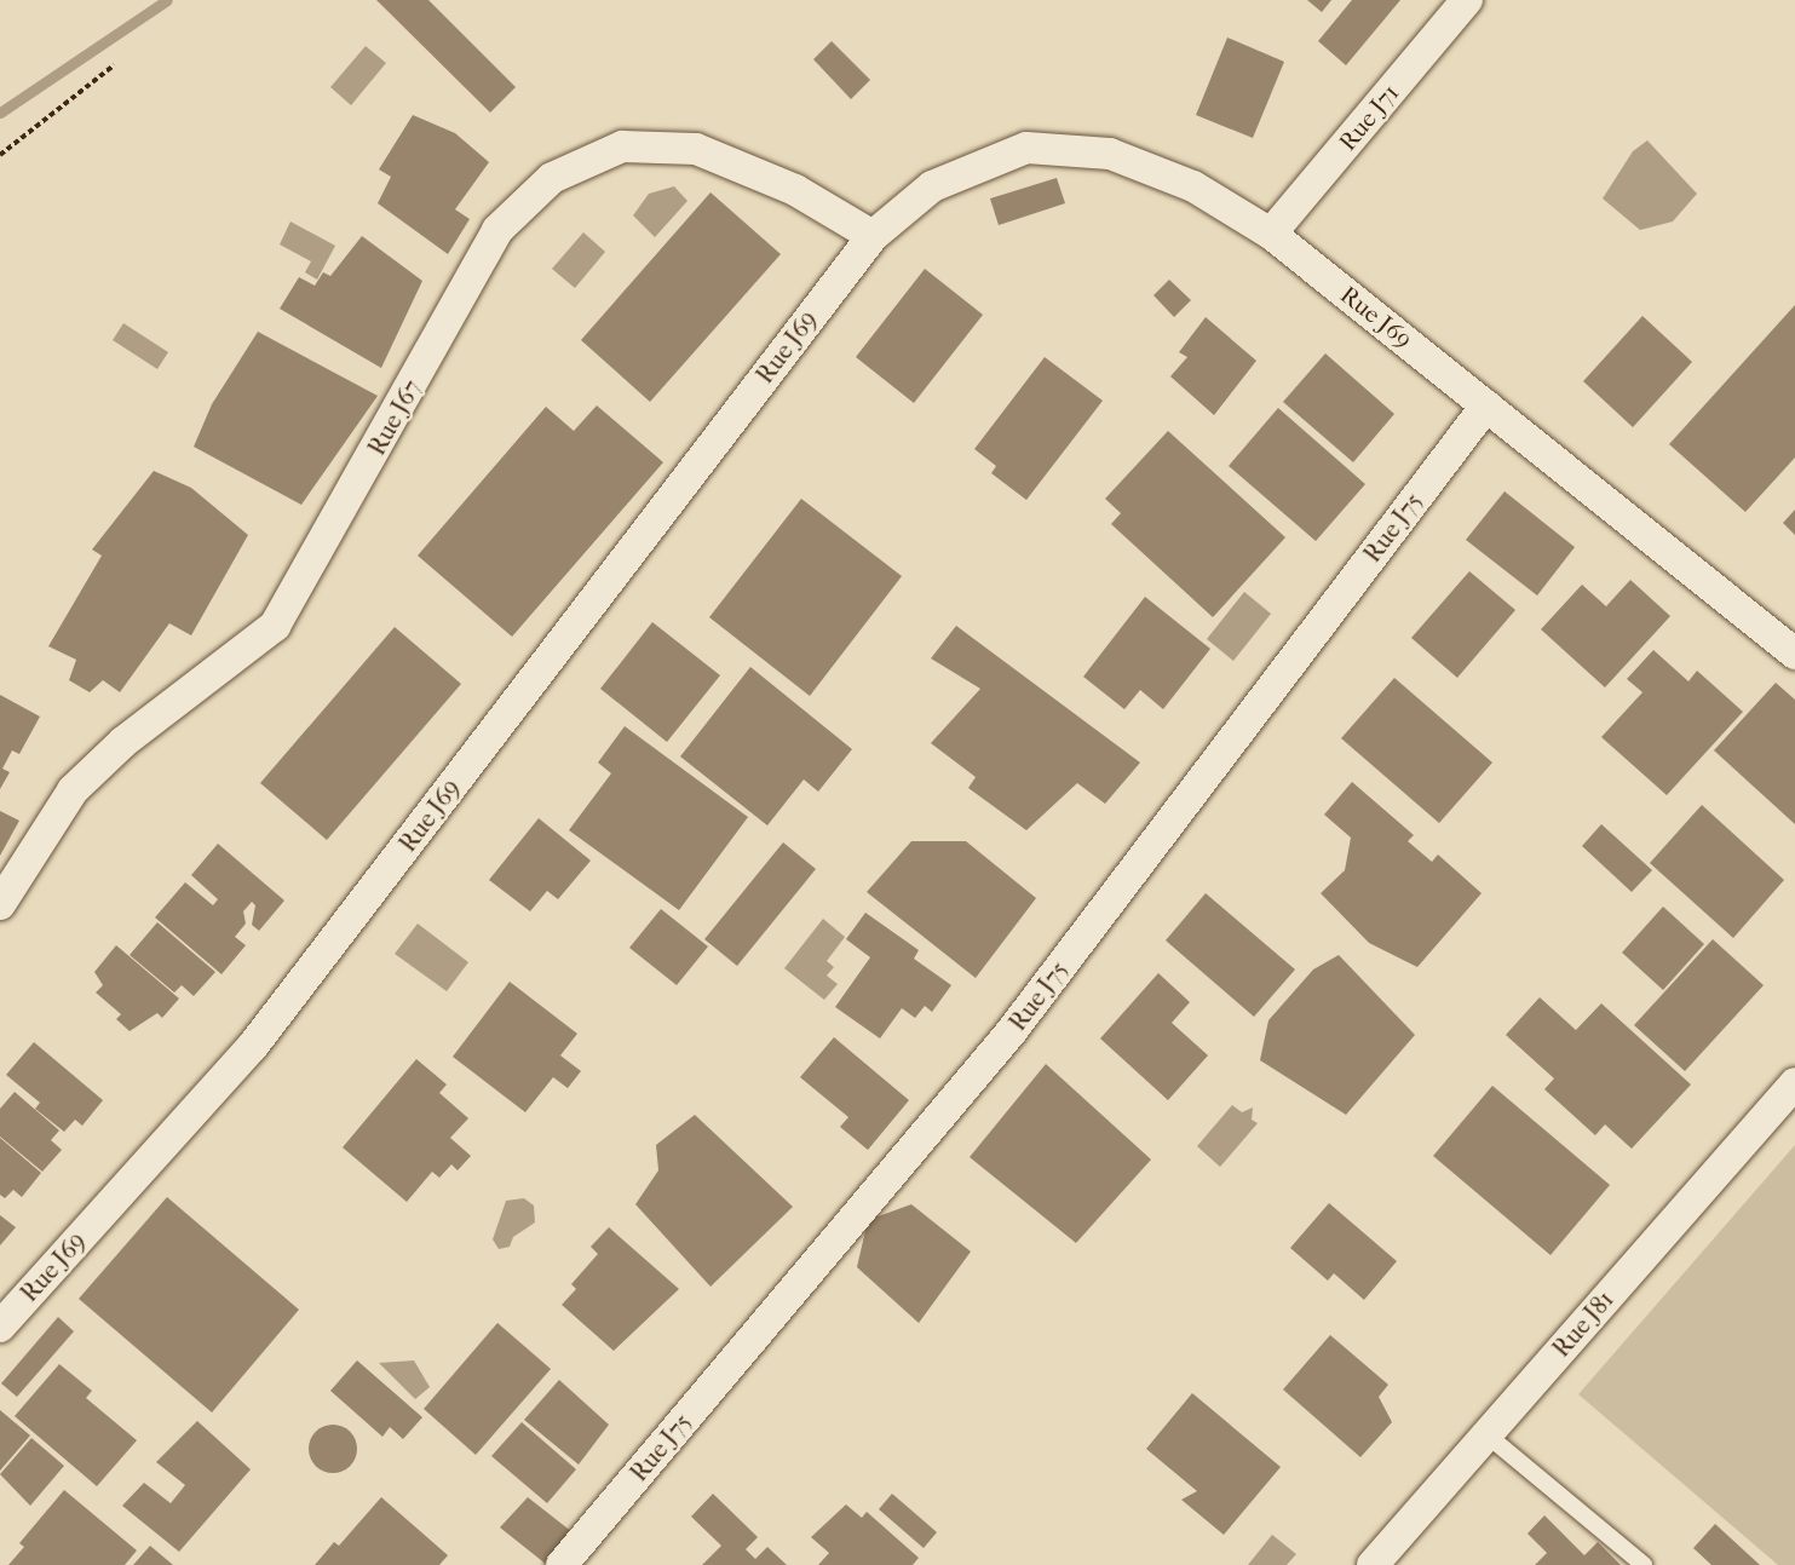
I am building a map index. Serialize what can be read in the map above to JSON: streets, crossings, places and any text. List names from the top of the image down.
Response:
{
  "streets": {
    "street": [
      "Rue J71",
      "Rue J69",
      "Rue J67",
      "Rue J75",
      "Rue J81"
    ]
  },
  "crossings": [
    ["Rue J71", "Rue J69"],
    ["Rue J69", "Rue J67"],
    ["Rue J69", "Rue J75"]
  ]
}
